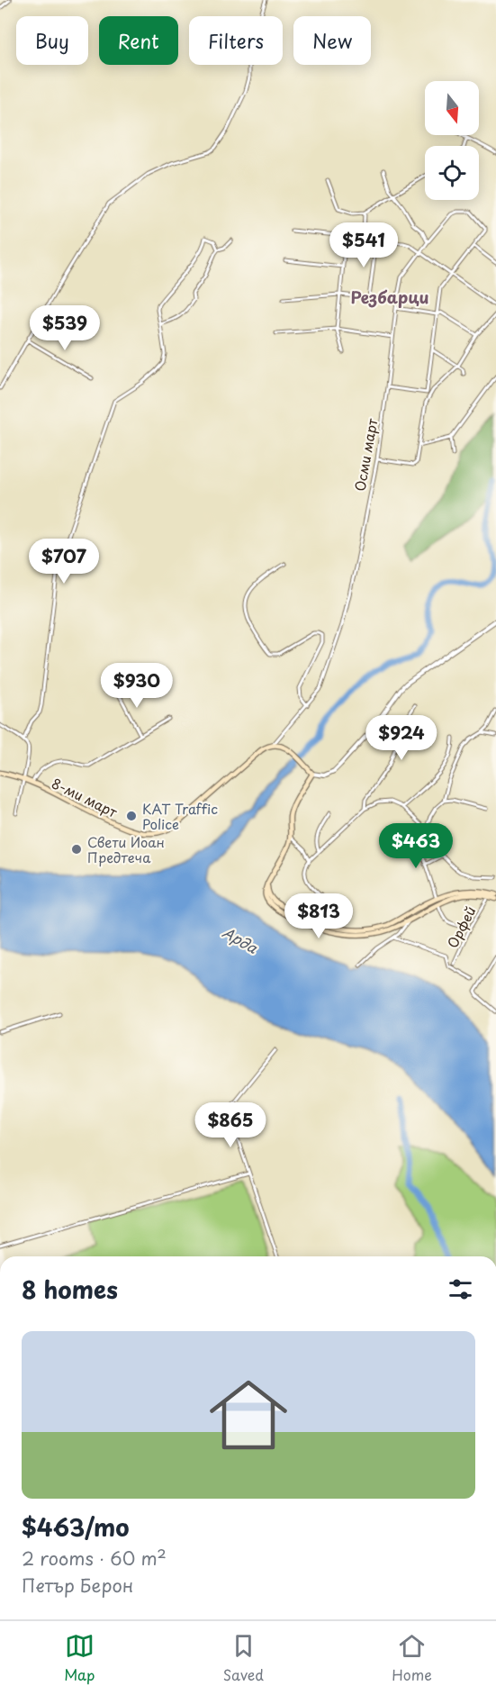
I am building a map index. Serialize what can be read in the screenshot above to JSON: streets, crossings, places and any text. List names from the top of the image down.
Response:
{
  "streets": {
    "main road": ["8-ми март"],
    "street": ["Осми март", "Орфей"]
  },
  "crossings": [
    ["Осми март", "8-ми март"]
  ],
  "districts": ["Резбарци"],
  "water": ["Арда"],
  "places": ["KAT Traffic Police", "Свети Иоан Предтеча"],
  "north": "bottom",
  "page": {
    "chip": [
      "Buy",
      "Rent",
      "Filters",
      "New"
    ],
    "price": [
      "$541",
      "$539",
      "$707",
      "$930",
      "$924",
      "$463",
      "$813",
      "$865"
    ],
    "heading": "8 homes",
    "list": [
      {
        "name": "$463/mo",
        "note": "2 rooms · 60 m² · Петър Берон"
      }
    ],
    "tabs": ["Map", "Saved", "Home"]
  }
}
